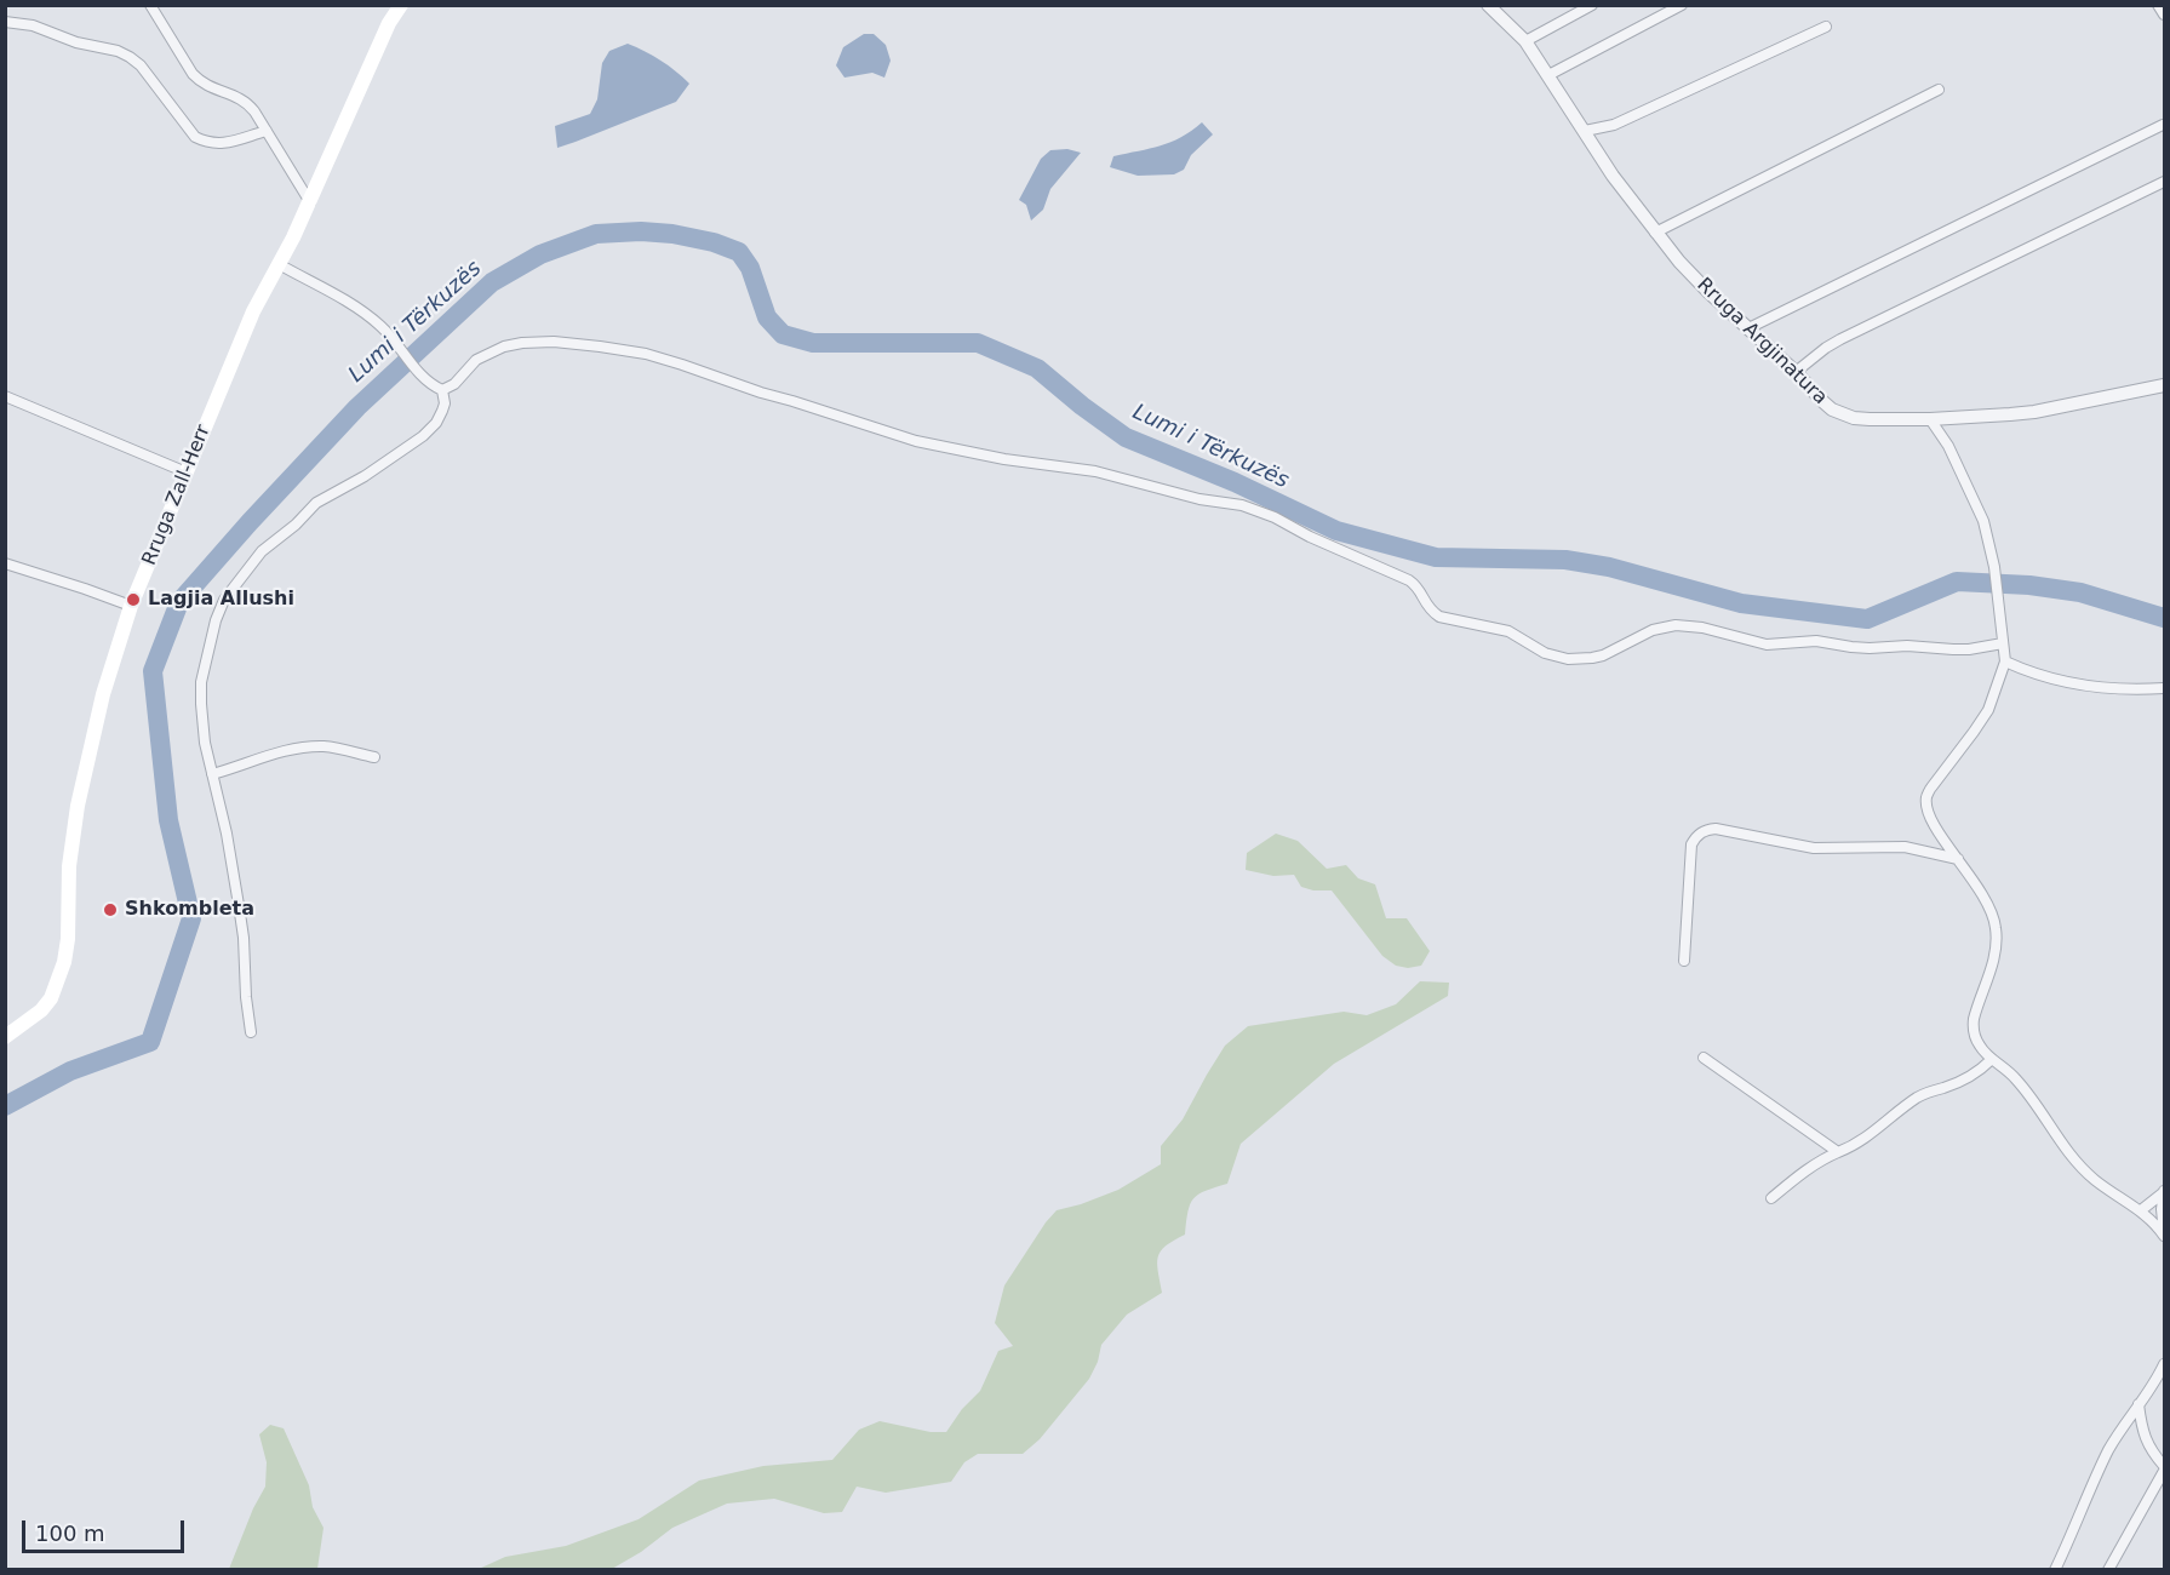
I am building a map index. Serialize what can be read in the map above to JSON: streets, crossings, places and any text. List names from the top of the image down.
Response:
{
  "streets": {
    "main road": ["Rruga Zall-Herr"],
    "street": ["Rruga Argjinatura"]
  },
  "water": ["Lumi i Tërkuzës"],
  "places": ["Lagjia Allushi", "Shkombleta"],
  "scale_bar": "100 m"
}
